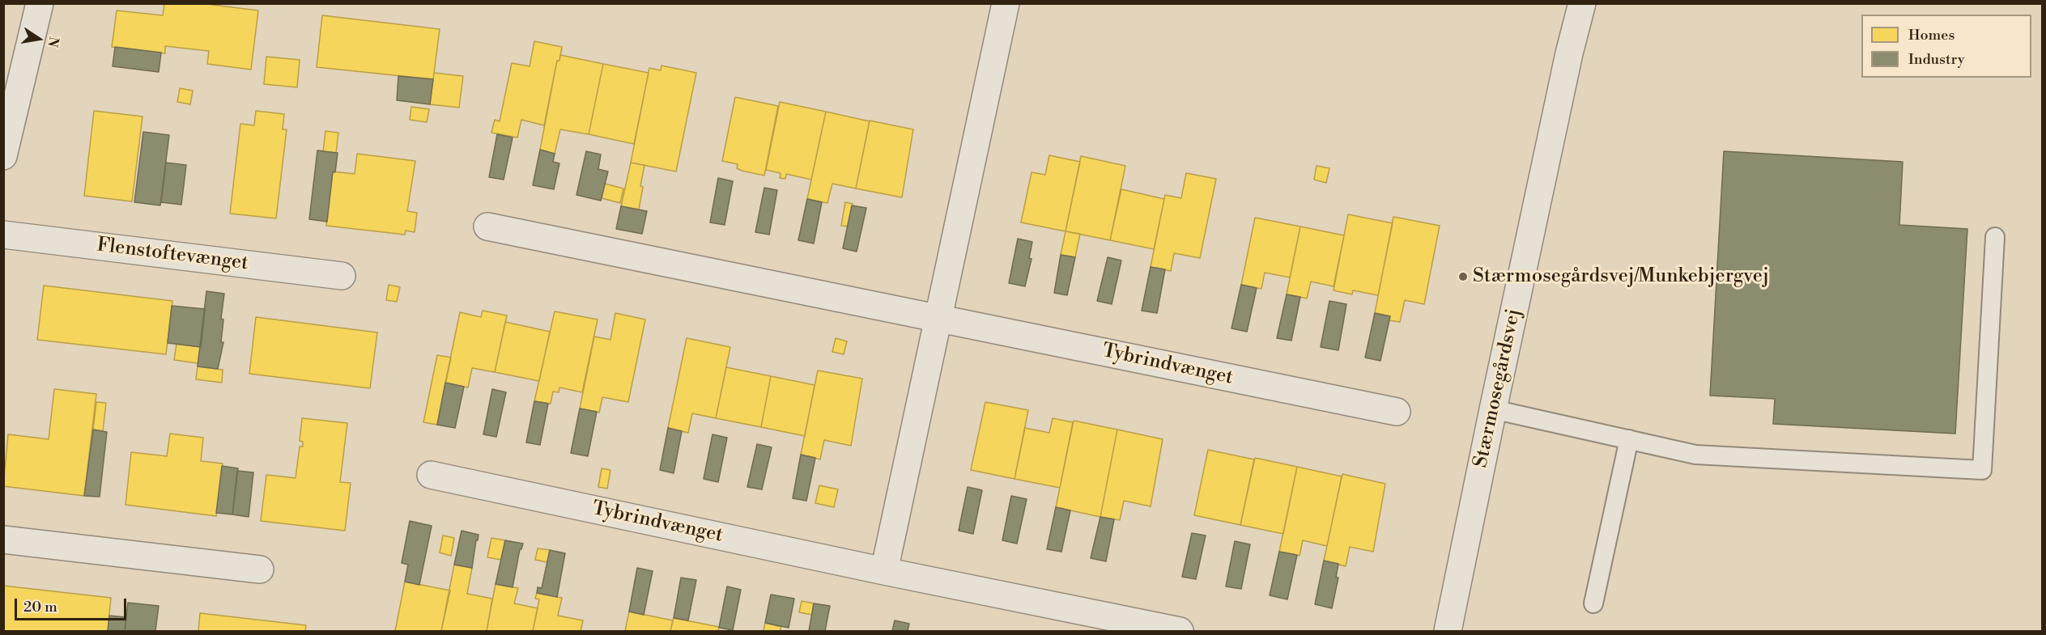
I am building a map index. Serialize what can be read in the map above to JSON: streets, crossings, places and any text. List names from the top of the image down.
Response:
{
  "streets": {
    "street": ["Flenstoftevænget", "Tybrindvænget", "Stærmosegårdsvej"]
  },
  "places": ["Stærmosegårdsvej/Munkebjergvej"],
  "legend": ["Homes", "Industry"],
  "scale_bar": "20 m",
  "north": "right"
}
